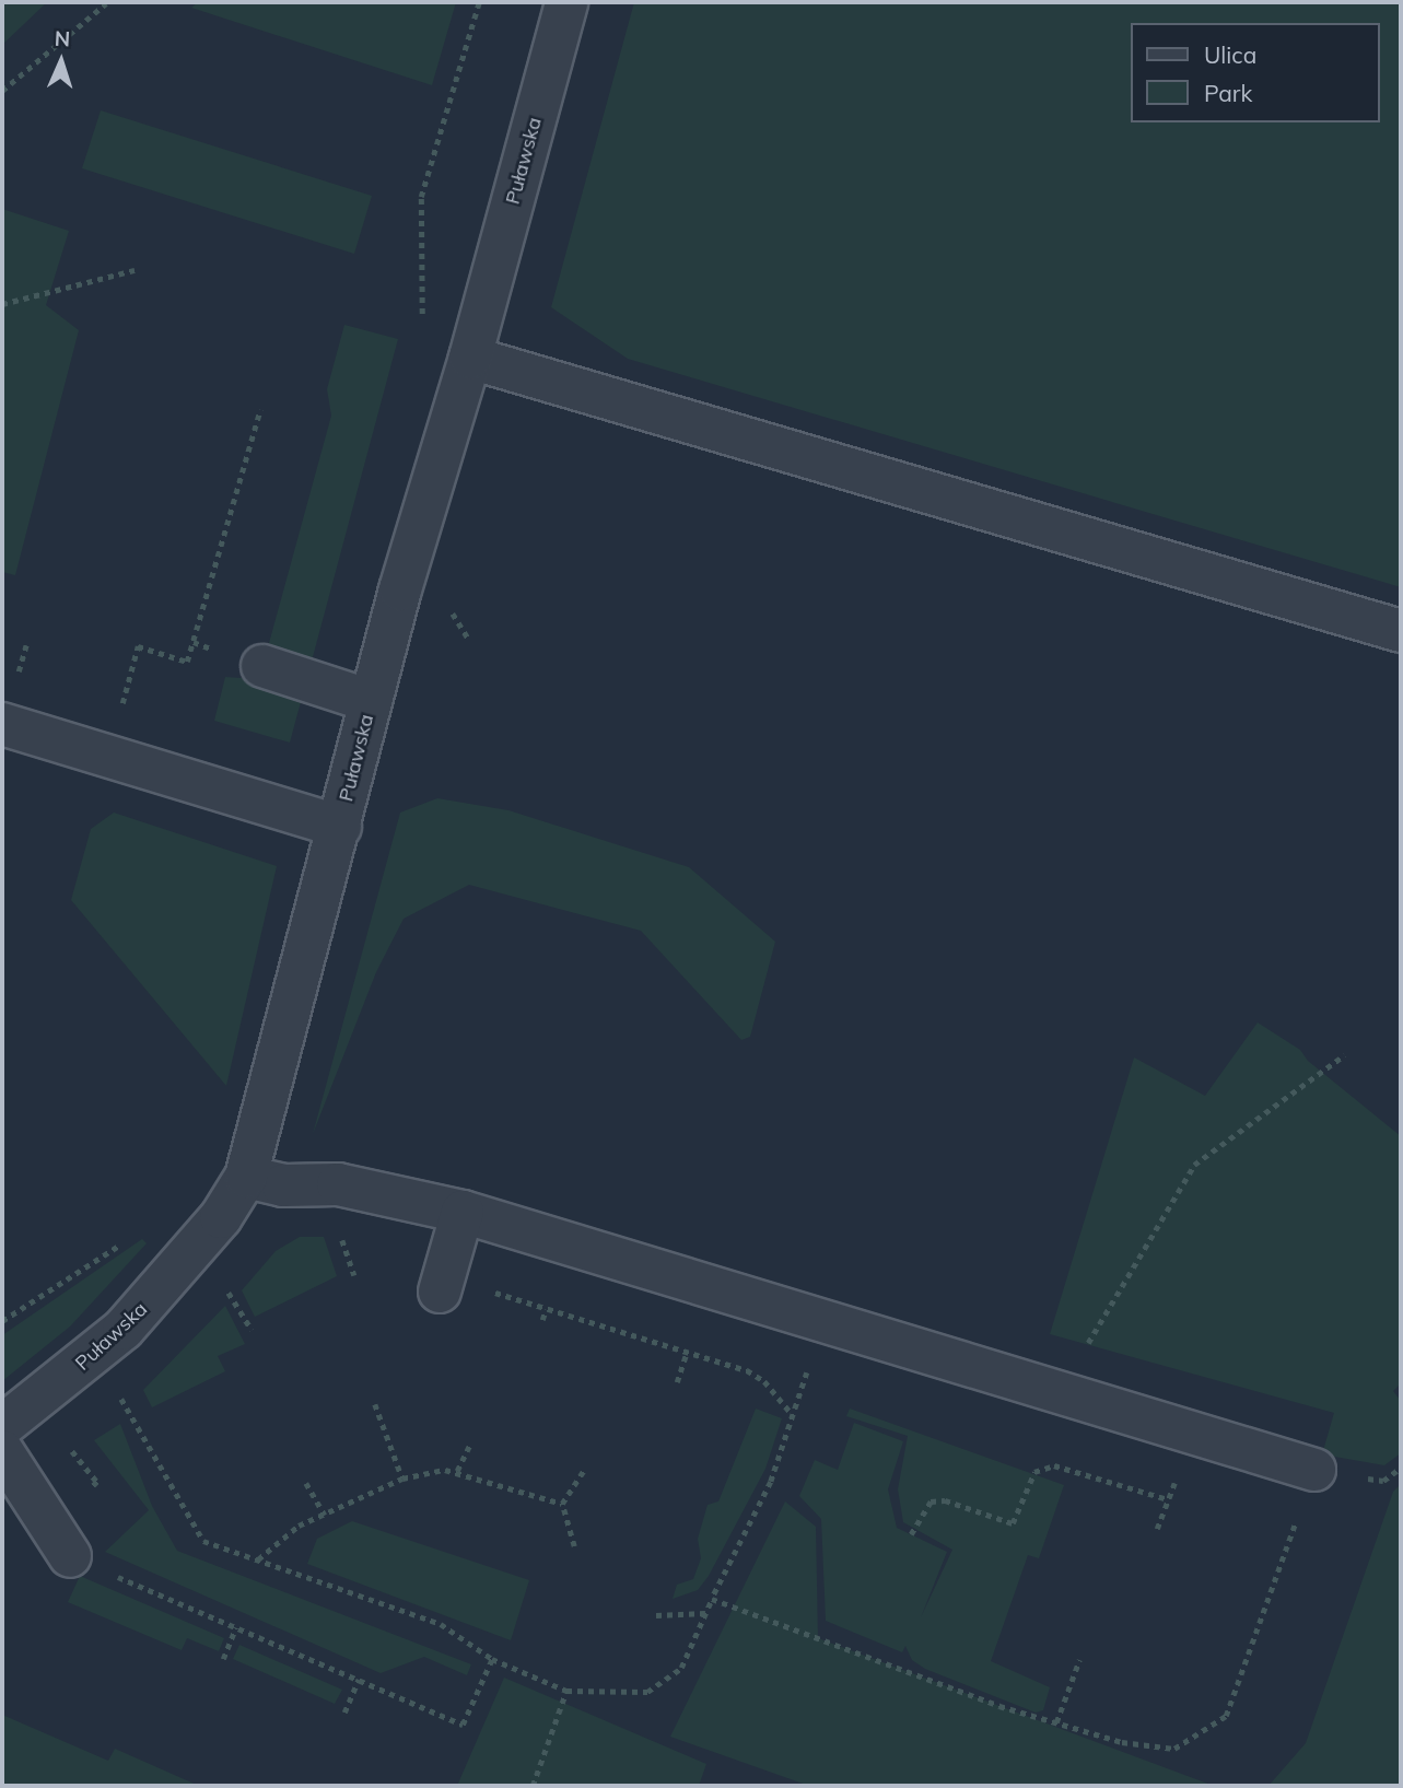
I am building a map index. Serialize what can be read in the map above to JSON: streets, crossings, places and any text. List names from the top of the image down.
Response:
{
  "streets": {
    "street": ["Puławska"]
  },
  "legend": ["Ulica", "Park"],
  "north": "top"
}
